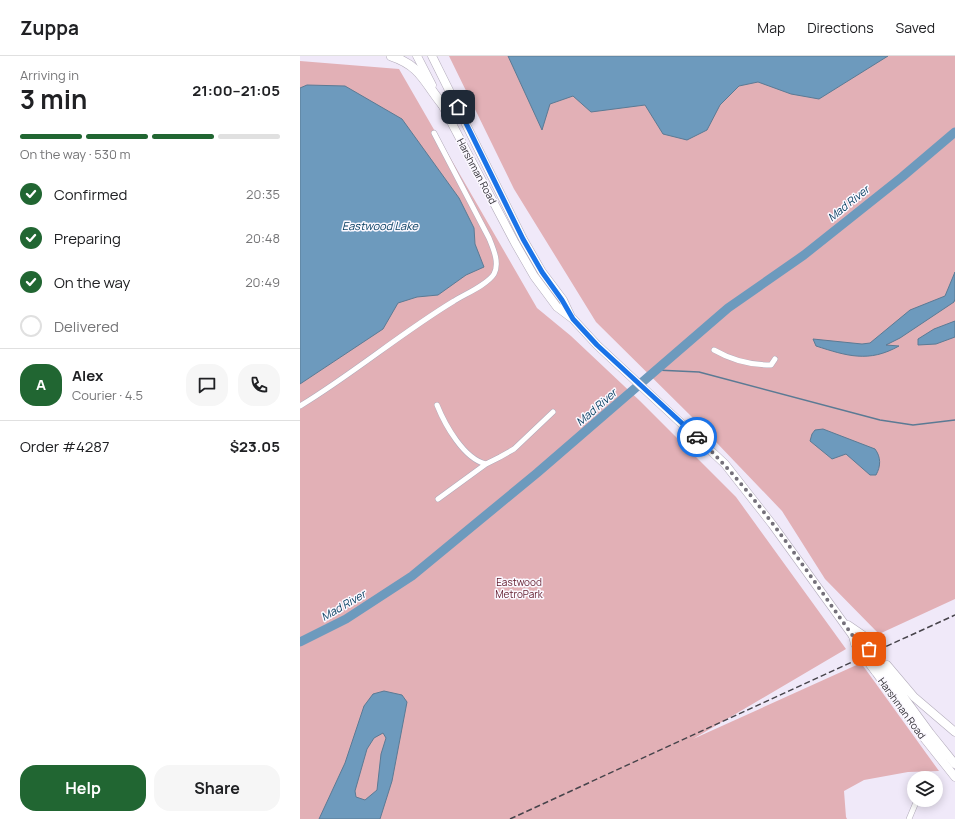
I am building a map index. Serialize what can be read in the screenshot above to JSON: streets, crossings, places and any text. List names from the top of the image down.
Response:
{
  "streets": {
    "main road": ["Harshman Road"]
  },
  "water": ["Mad River", "Eastwood Lake"],
  "parks": ["Eastwood MetroPark"],
  "page": {
    "header": "Zuppa",
    "nav": ["Map", "Directions", "Saved"],
    "heading": ["3 min", "Arriving in", "21:00–21:05"],
    "panel": [
      "Alex",
      "Courier · 4.5",
      "Order #4287",
      "$23.05"
    ],
    "bar": "On the way · 530 m",
    "list": [
      ["Confirmed", "20:35"],
      ["Preparing", "20:48"],
      ["On the way", "20:49"],
      "Delivered"
    ],
    "round": "A",
    "buttons": ["Help", "Share"]
  }
}
